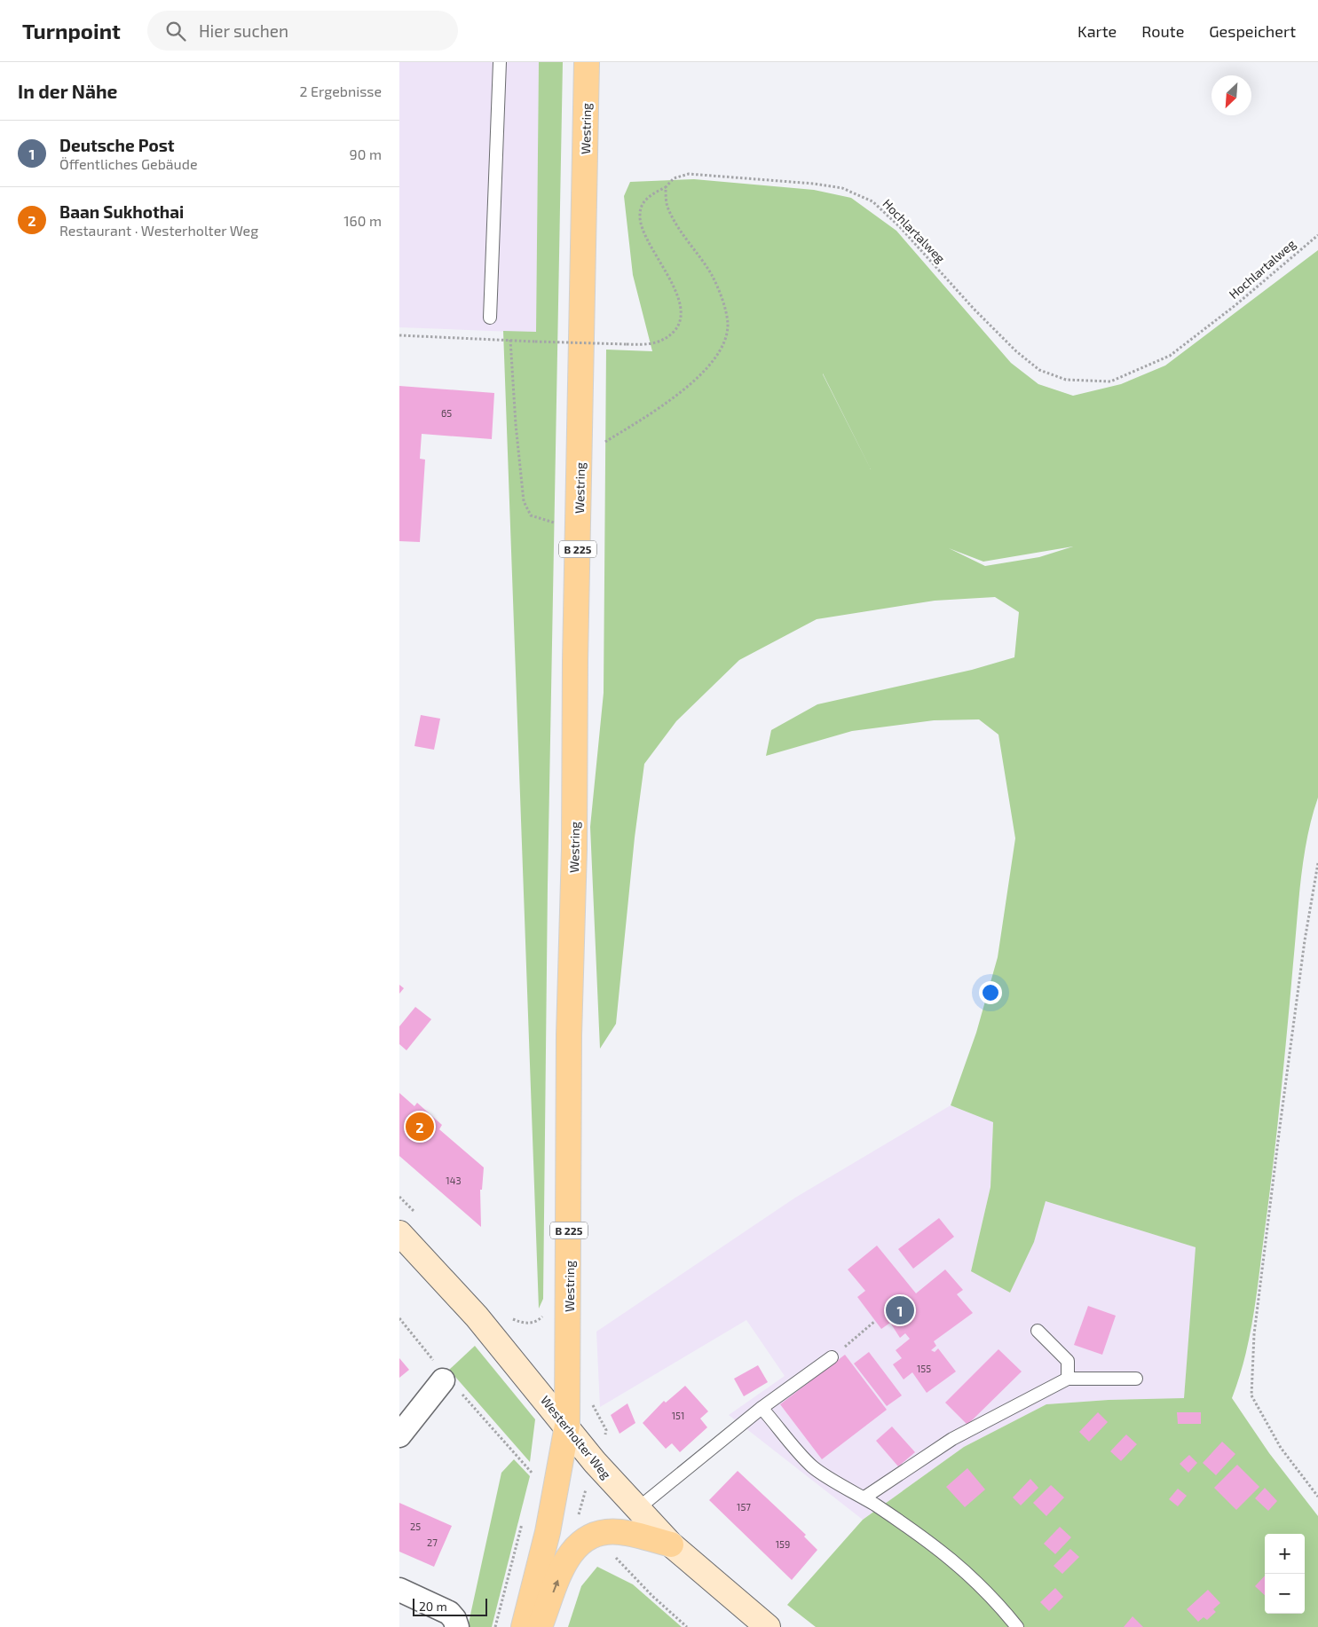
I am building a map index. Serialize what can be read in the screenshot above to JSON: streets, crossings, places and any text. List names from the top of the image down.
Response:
{
  "streets": {
    "main road": ["Westring", "B 225"],
    "street": ["Westerholter Weg"],
    "path": ["Hochlartalweg"]
  },
  "crossings": [
    ["Westring", "Westerholter Weg"]
  ],
  "house_numbers": [
    "65",
    "143",
    "155",
    "151",
    "157",
    "25",
    "27",
    "159"
  ],
  "scale_bar": "20 m",
  "north": "bottom left",
  "page": {
    "header": "Turnpoint",
    "search": "Hier suchen",
    "nav": ["Karte", "Route", "Gespeichert"],
    "heading": ["In der Nähe", "2 Ergebnisse"],
    "list": [
      {
        "mark": "1",
        "name": "Deutsche Post",
        "note": "Öffentliches Gebäude",
        "value": "90 m"
      },
      {
        "mark": "2",
        "name": "Baan Sukhothai",
        "note": "Restaurant · Westerholter Weg",
        "value": "160 m"
      }
    ],
    "pins": ["2", "1"],
    "map_buttons": ["+", "−"],
    "scale": "20 m"
  }
}
